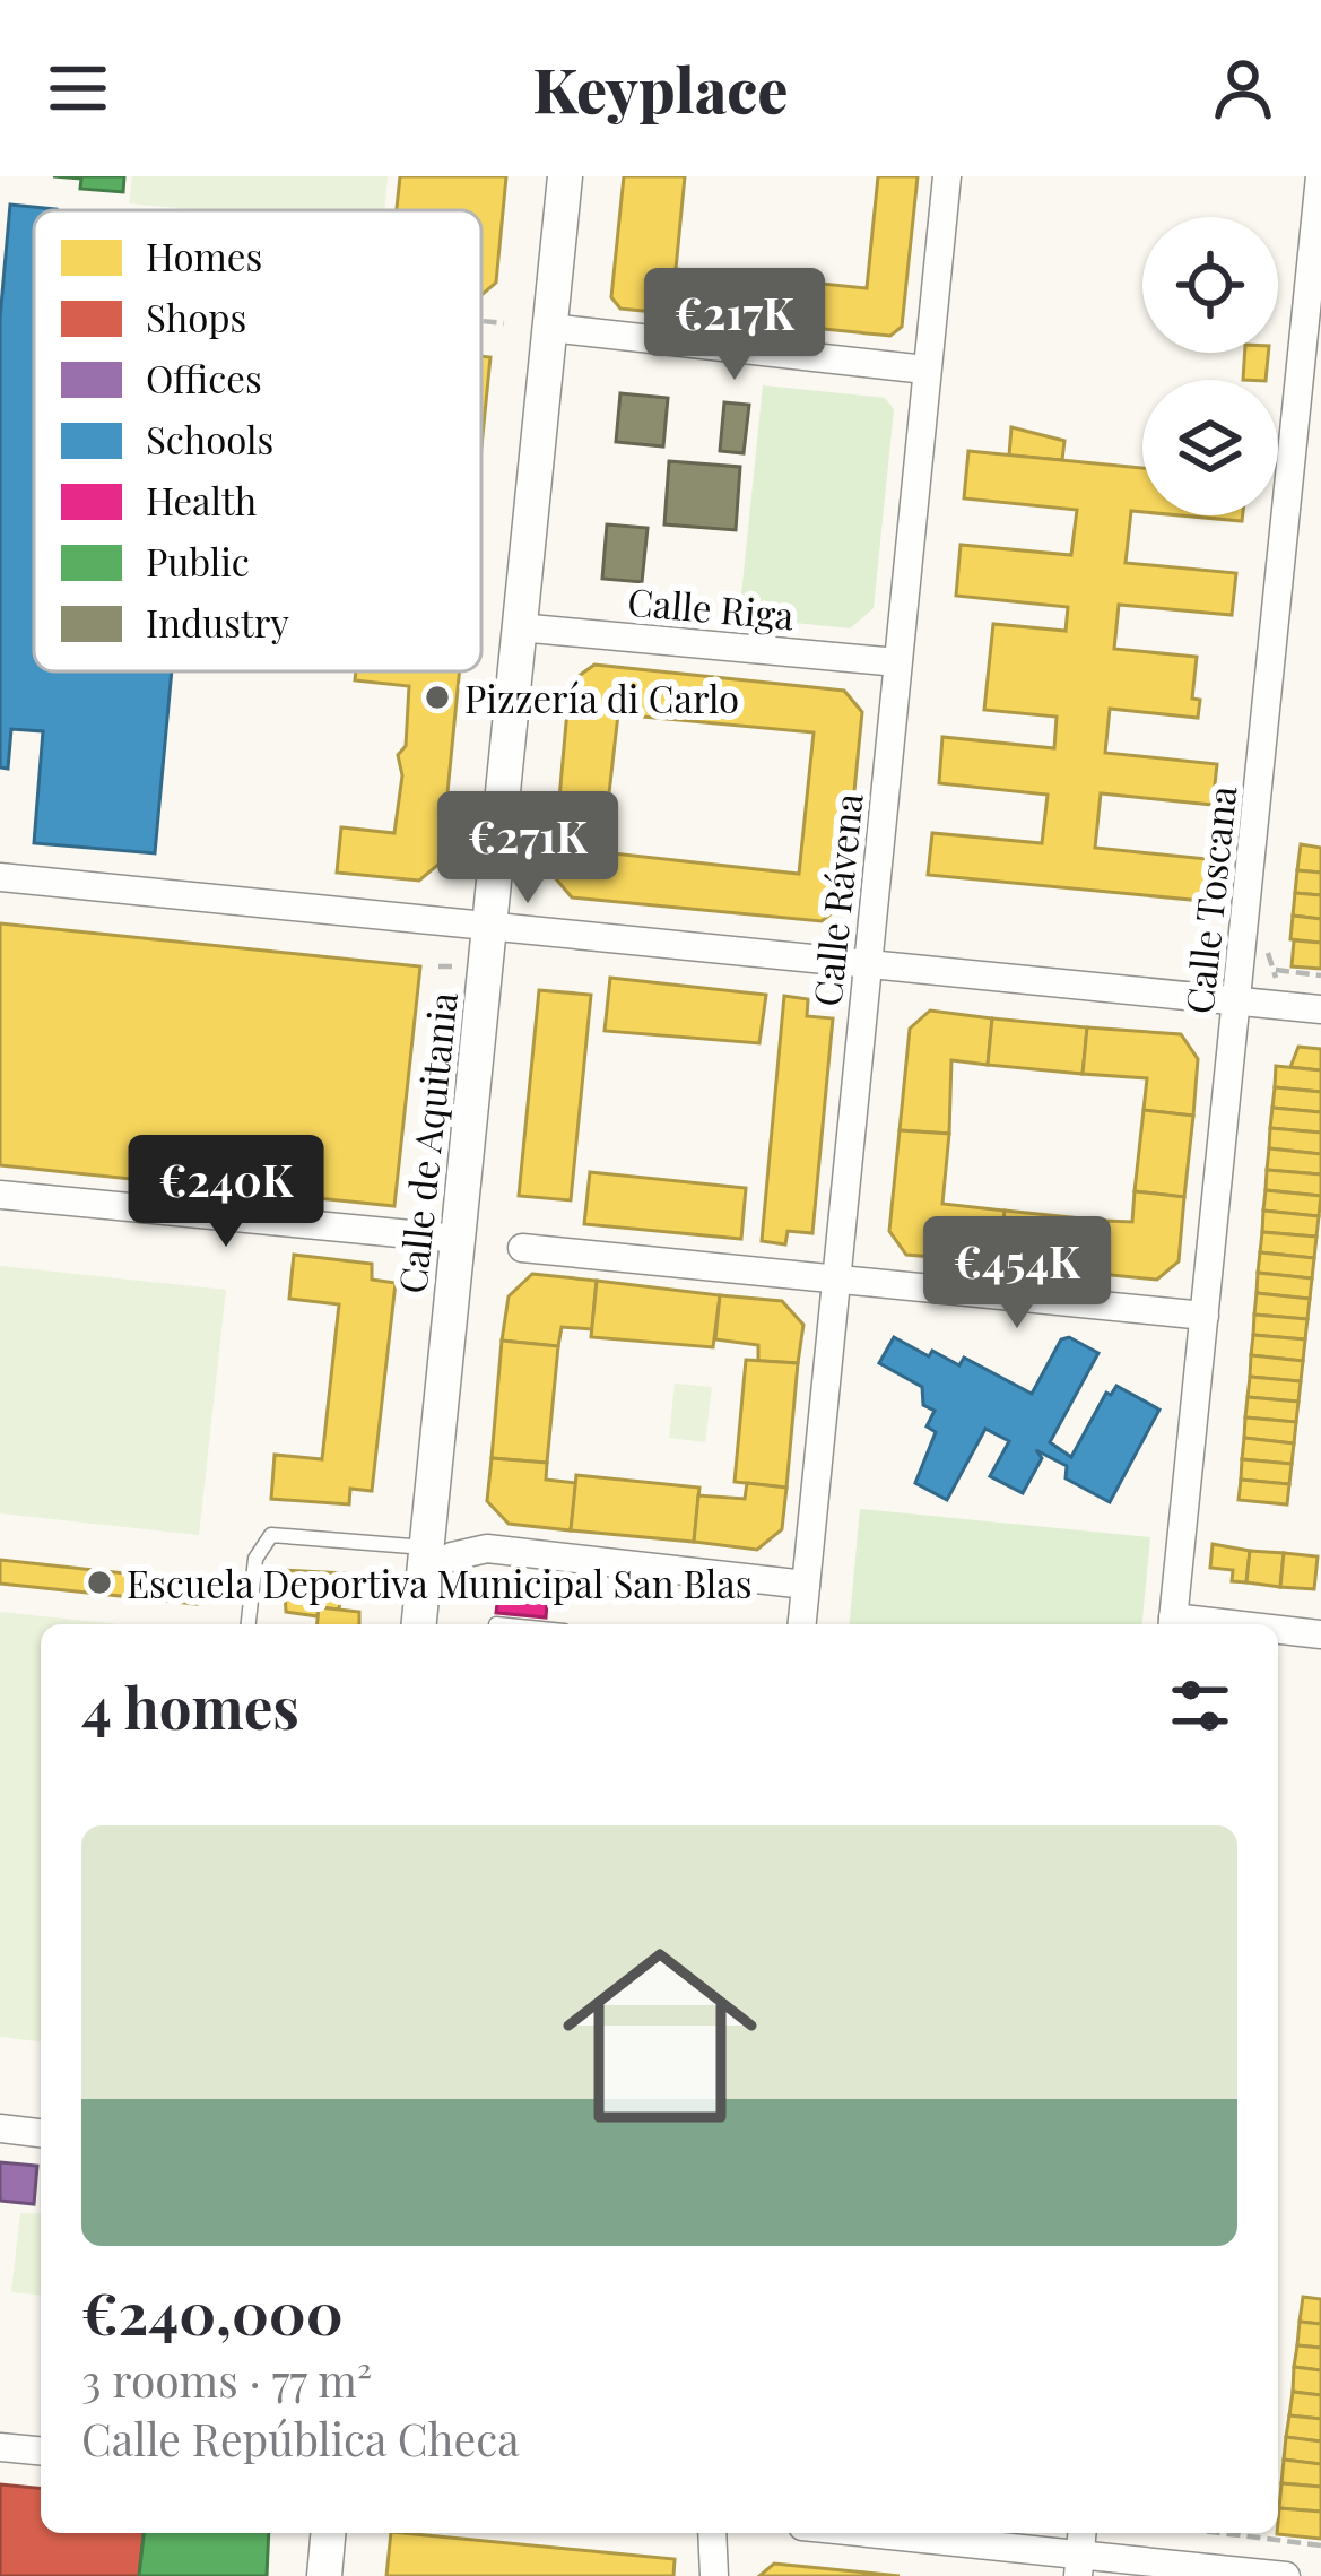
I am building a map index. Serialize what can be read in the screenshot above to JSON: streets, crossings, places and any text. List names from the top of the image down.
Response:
{
  "streets": {
    "street": [
      "Calle Riga",
      "Calle Rávena",
      "Calle Toscana",
      "Calle de Aquitania"
    ]
  },
  "crossings": [
    ["Calle Riga", "Calle Rávena"],
    ["Calle Riga", "Calle de Aquitania"]
  ],
  "places": ["Pizzería di Carlo", "Escuela Deportiva Municipal San Blas"],
  "legend": [
    "Homes",
    "Shops",
    "Offices",
    "Schools",
    "Health",
    "Public",
    "Industry"
  ],
  "page": {
    "header": "Keyplace",
    "price": [
      "€217K",
      "€271K",
      "€240K",
      "€454K"
    ],
    "heading": "4 homes",
    "list": [
      {
        "name": "€240,000",
        "note": "3 rooms · 77 m² · Calle República Checa"
      }
    ]
  }
}
